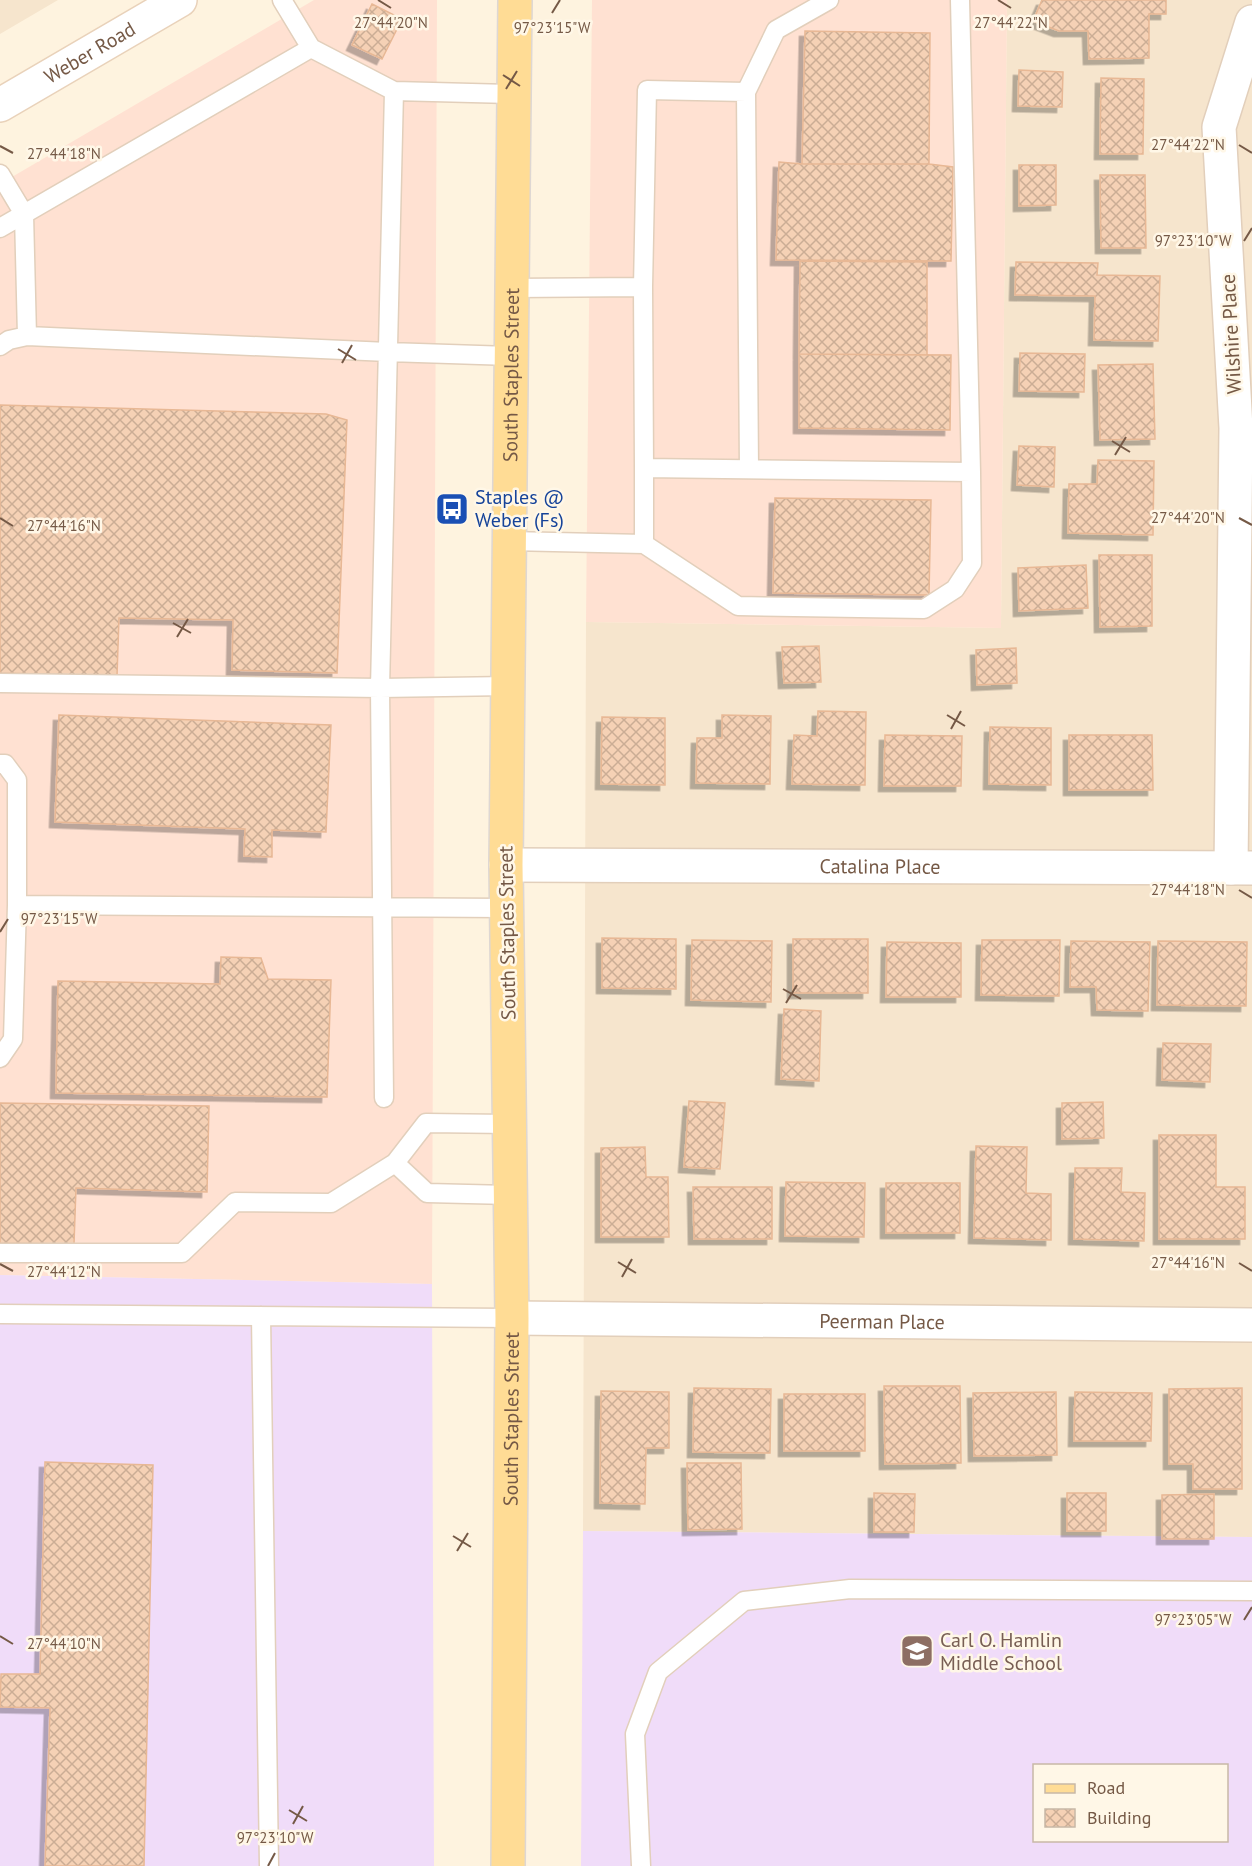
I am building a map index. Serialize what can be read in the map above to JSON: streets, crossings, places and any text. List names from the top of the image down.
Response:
{
  "streets": {
    "main road": ["South Staples Street"],
    "street": [
      "Weber Road",
      "Wilshire Place",
      "Catalina Place",
      "Peerman Place"
    ]
  },
  "crossings": [
    ["Wilshire Place", "Catalina Place"],
    ["South Staples Street", "Catalina Place"],
    ["South Staples Street", "Peerman Place"]
  ],
  "places": {
    "bus stop": ["Staples @ Weber (Fs)"],
    "school or university": ["Carl O. Hamlin Middle School"]
  },
  "legend": ["Road", "Building"],
  "coordinates": [
    "27°44'20\"N",
    "27°44'22\"N",
    "97°23'15\"W",
    "27°44'18\"N",
    "97°23'10\"W",
    "27°44'16\"N",
    "27°44'12\"N",
    "97°23'05\"W",
    "27°44'10\"N"
  ]
}
